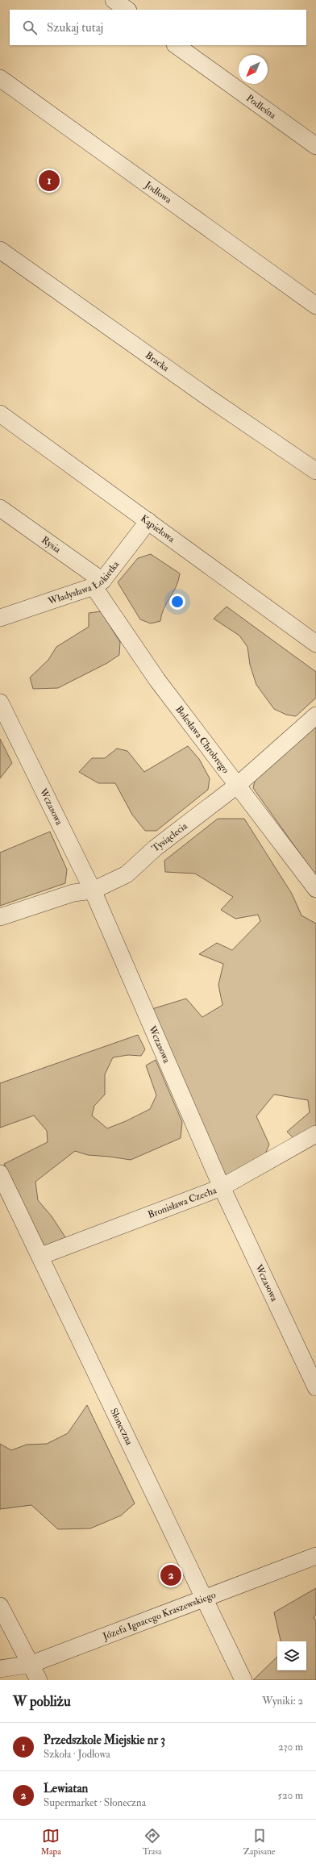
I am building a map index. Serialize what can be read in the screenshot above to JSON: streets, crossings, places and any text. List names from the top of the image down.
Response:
{
  "streets": {
    "street": [
      "Podleśna",
      "Jodłowa",
      "Bracka",
      "Kąpielowa",
      "Rysia",
      "Władysława Łokietka",
      "Bolesława Chrobrego",
      "Wczasowa",
      "Tysiąclecia",
      "Bronisława Czecha",
      "Słoneczna",
      "Józefa Ignacego Kraszewskiego"
    ]
  },
  "crossings": [
    ["Kąpielowa", "Władysława Łokietka"],
    ["Rysia", "Władysława Łokietka"],
    ["Rysia", "Bolesława Chrobrego"],
    ["Władysława Łokietka", "Bolesława Chrobrego"],
    ["Bolesława Chrobrego", "Tysiąclecia"],
    ["Wczasowa", "Tysiąclecia"],
    ["Wczasowa", "Bronisława Czecha"],
    ["Bronisława Czecha", "Słoneczna"],
    ["Słoneczna", "Józefa Ignacego Kraszewskiego"]
  ],
  "north": "bottom left",
  "page": {
    "search": "Szukaj tutaj",
    "pins": ["1", "2"],
    "heading": ["W pobliżu", "Wyniki: 2"],
    "list": [
      {
        "mark": "1",
        "name": "Przedszkole Miejskie nr 3",
        "note": "Szkoła · Jodłowa",
        "value": "230 m"
      },
      {
        "mark": "2",
        "name": "Lewiatan",
        "note": "Supermarket · Słoneczna",
        "value": "520 m"
      }
    ],
    "nav": ["Mapa", "Trasa", "Zapisane"]
  }
}
